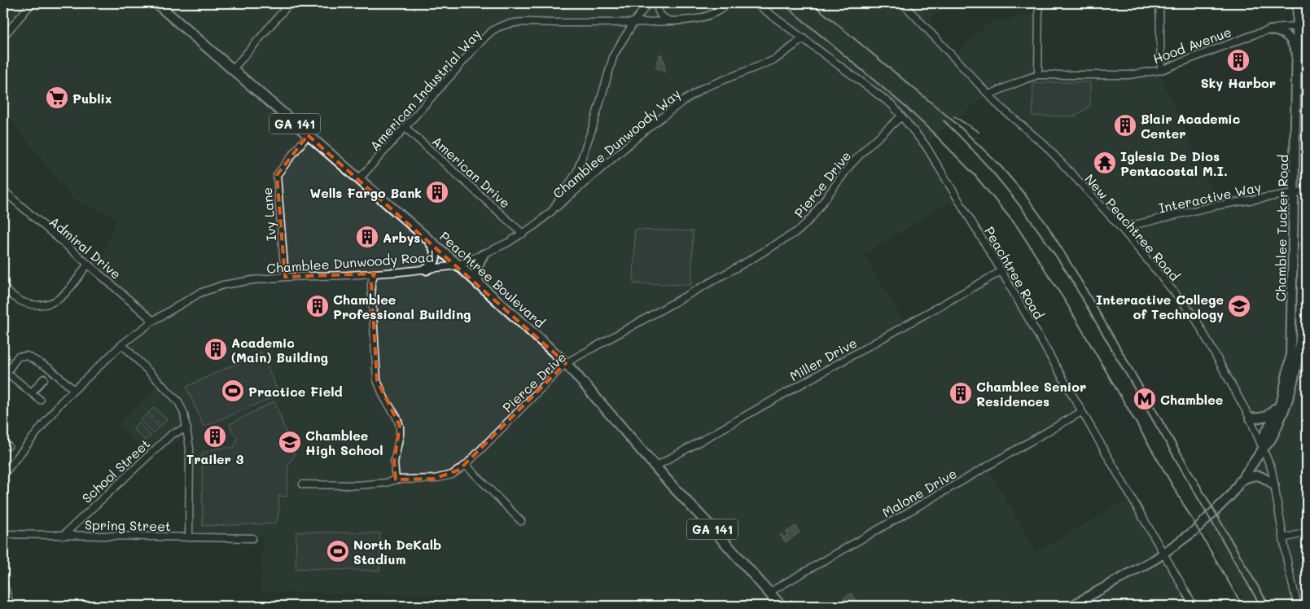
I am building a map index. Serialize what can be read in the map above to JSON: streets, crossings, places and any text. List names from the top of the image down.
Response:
{
  "streets": {
    "highway": ["GA 141", "Peachtree Boulevard"],
    "main road": ["Chamblee Tucker Road"],
    "street": [
      "Hood Avenue",
      "American Industrial Way",
      "Chamblee Dunwoody Way",
      "American Drive",
      "Pierce Drive",
      "Interactive Way",
      "Ivy Lane",
      "New Peachtree Road",
      "Admiral Drive",
      "Chamblee Dunwoody Road",
      "Peachtree Road",
      "Miller Drive",
      "School Street",
      "Malone Drive",
      "Spring Street"
    ]
  },
  "crossings": [
    ["Hood Avenue", "New Peachtree Road"],
    ["Hood Avenue", "Chamblee Tucker Road"],
    ["American Industrial Way", "American Drive"],
    ["American Industrial Way", "Chamblee Dunwoody Road"],
    ["American Industrial Way", "Peachtree Boulevard"],
    ["Chamblee Dunwoody Way", "Chamblee Dunwoody Road"],
    ["Chamblee Dunwoody Way", "Peachtree Road"],
    ["American Drive", "Chamblee Dunwoody Road"],
    ["Pierce Drive", "Peachtree Road"],
    ["Pierce Drive", "Peachtree Boulevard"],
    ["Interactive Way", "New Peachtree Road"],
    ["Interactive Way", "Chamblee Tucker Road"],
    ["Ivy Lane", "Chamblee Dunwoody Road"],
    ["Ivy Lane", "Peachtree Boulevard"],
    ["New Peachtree Road", "Chamblee Tucker Road"],
    ["Chamblee Tucker Road", "Peachtree Road"],
    ["Admiral Drive", "Chamblee Dunwoody Road"],
    ["Chamblee Dunwoody Road", "Peachtree Boulevard"],
    ["Peachtree Road", "Miller Drive"],
    ["Peachtree Road", "Malone Drive"],
    ["Peachtree Boulevard", "Miller Drive"],
    ["Peachtree Boulevard", "Malone Drive"],
    ["School Street", "Spring Street"]
  ],
  "places": {
    "building": [
      "Sky Harbor",
      "Blair Academic Center",
      "Wells Fargo Bank",
      "Arbys",
      "Chamblee Professional Building",
      "Academic (Main) Building",
      "Chamblee Senior Residences",
      "Trailer 3"
    ],
    "supermarket": ["Publix"],
    "temple": ["Iglesia De Dios Pentacostal M.I."],
    "school or university": ["Interactive College of Technology", "Chamblee High School"],
    "sports": ["Practice Field", "North DeKalb Stadium"],
    "metro station": ["Chamblee"]
  }
}
